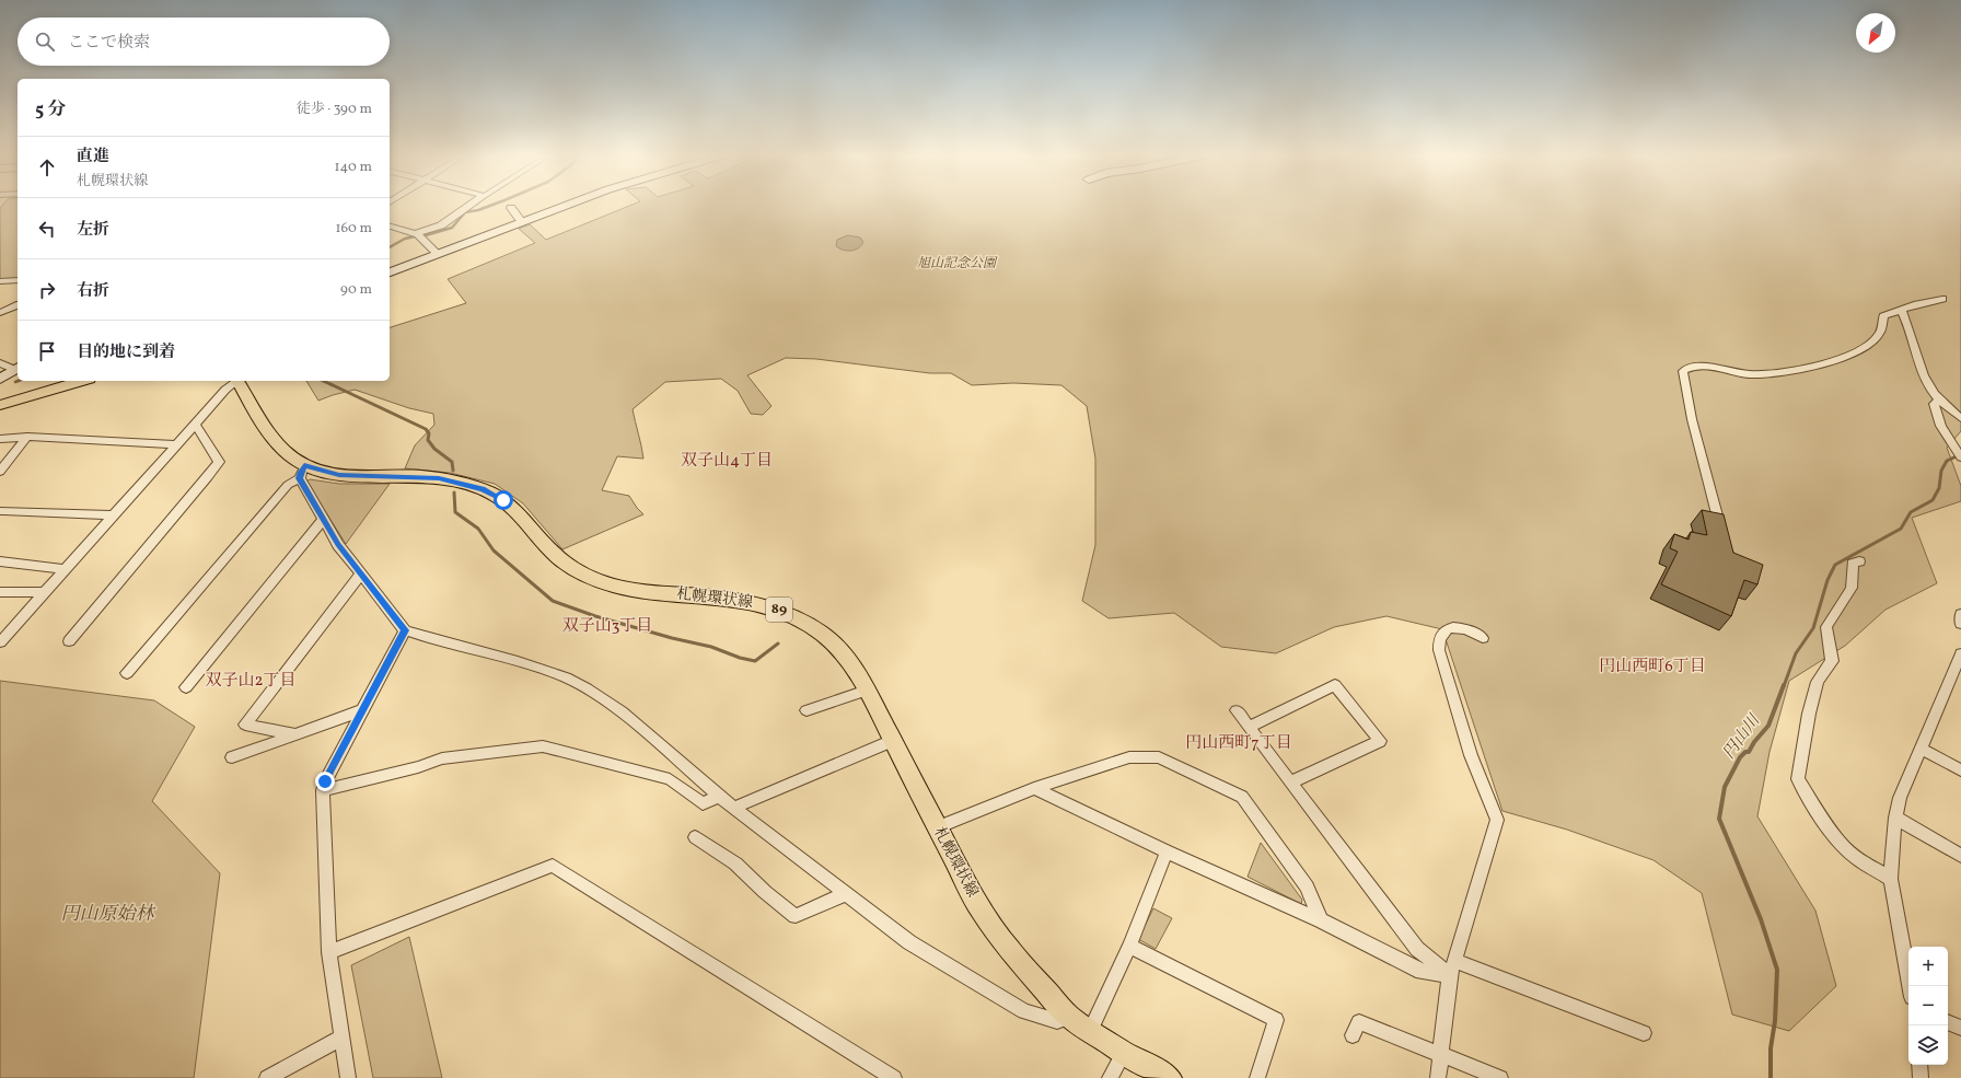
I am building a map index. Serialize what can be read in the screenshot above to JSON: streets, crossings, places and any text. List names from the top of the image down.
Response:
{
  "streets": {
    "main road": ["札幌環状線", "89"]
  },
  "districts": [
    "双子山4丁目",
    "双子山3丁目",
    "円山西町6丁目",
    "双子山2丁目",
    "円山西町7丁目"
  ],
  "water": ["円山川"],
  "parks": ["旭山記念公園", "円山原始林"],
  "north": "bottom left",
  "page": {
    "search": "ここで検索",
    "heading": ["5 分", "徒歩 · 390 m"],
    "list": [
      ["直進", "札幌環状線", "140 m"],
      ["左折", "160 m"],
      ["右折", "90 m"],
      "目的地に到着"
    ],
    "map_buttons": ["+", "−"]
  }
}
